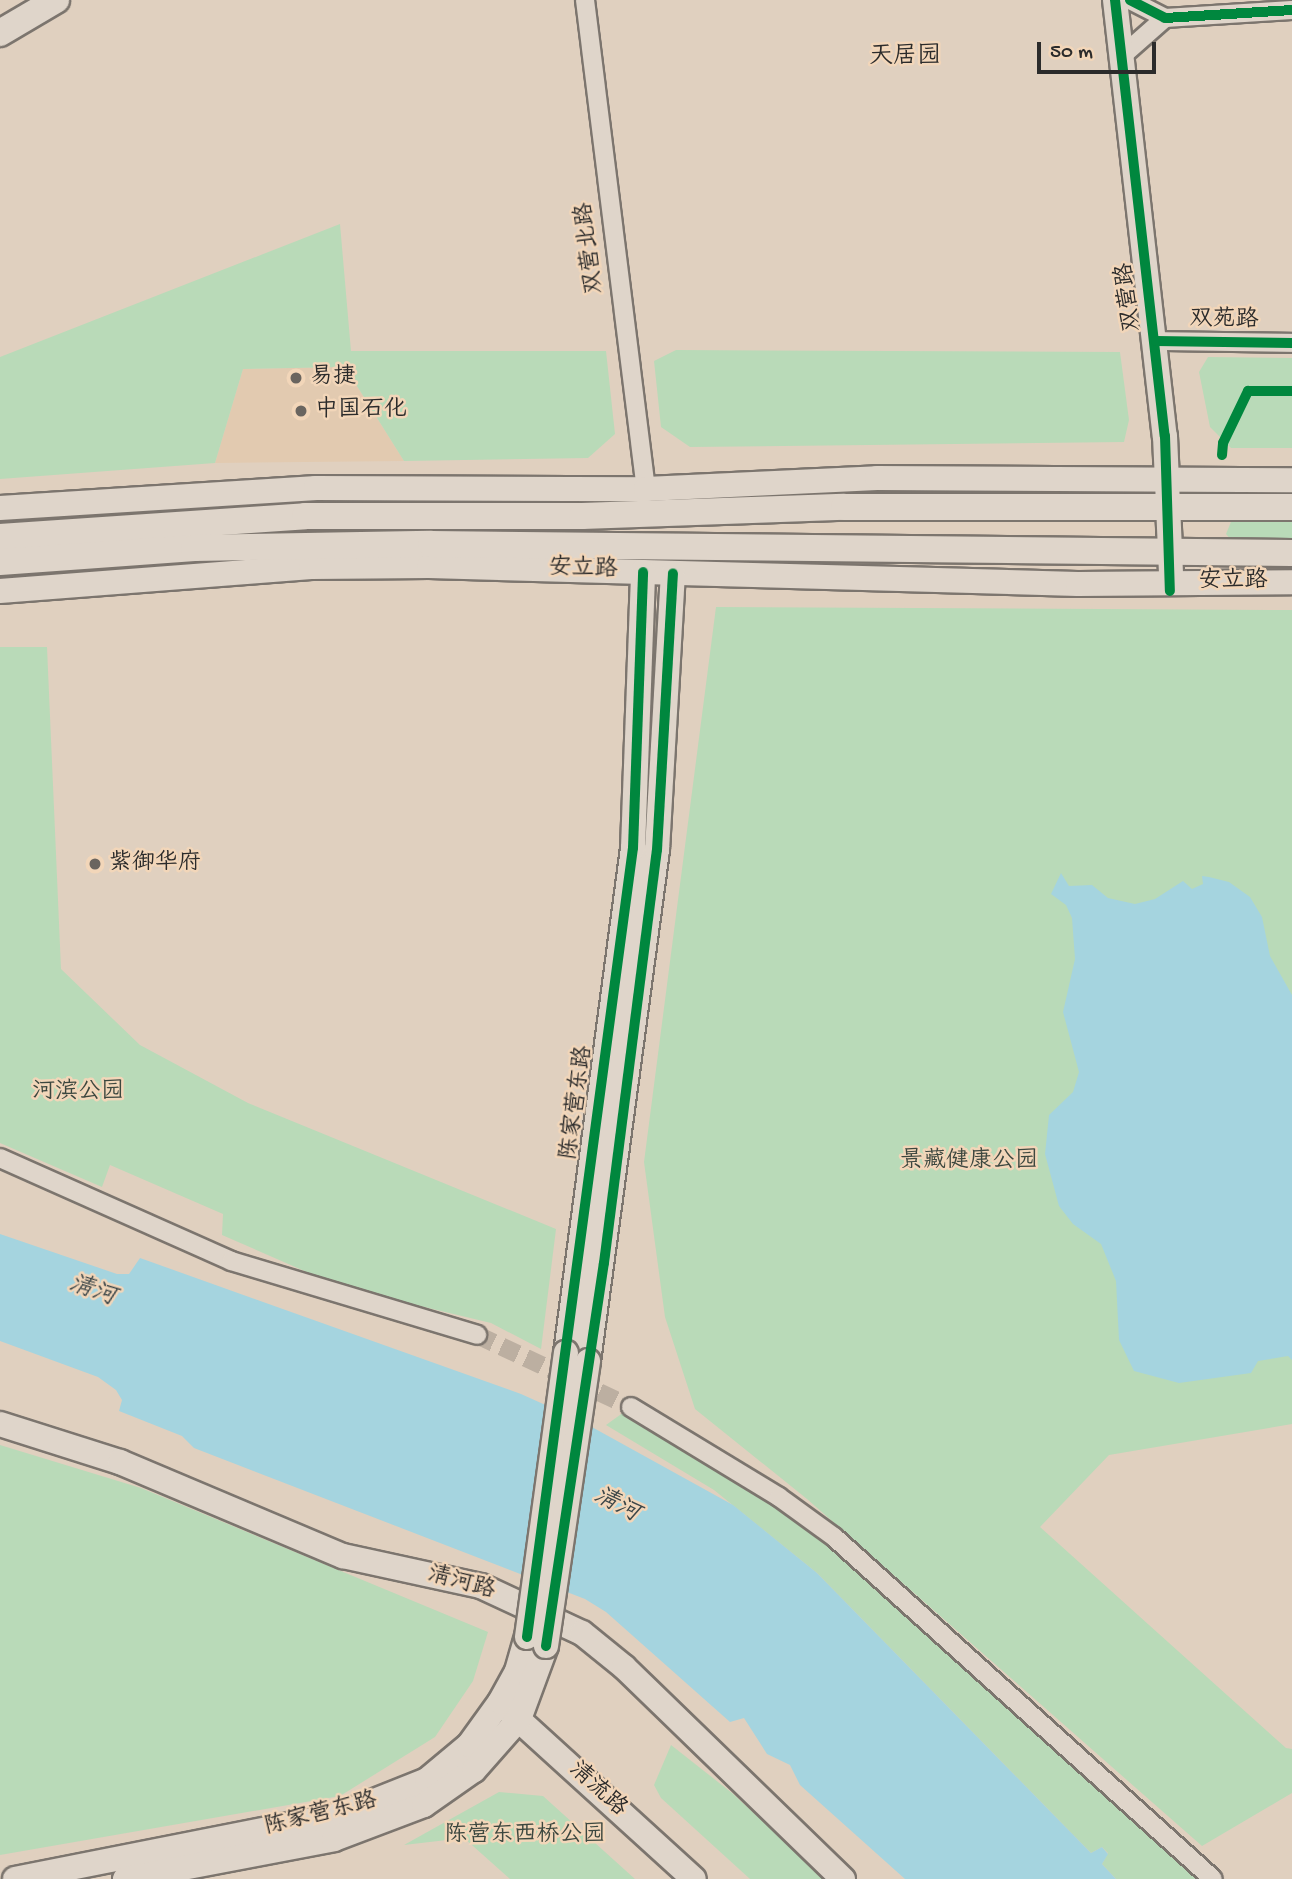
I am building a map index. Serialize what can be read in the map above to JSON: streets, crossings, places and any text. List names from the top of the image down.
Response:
{
  "streets": {
    "main road": ["安立路"],
    "street": [
      "双营北路",
      "双营路",
      "双苑路",
      "陈家营东路",
      "清河路",
      "清流路"
    ]
  },
  "crossings": [
    ["双营路", "双苑路"],
    ["双营路", "安立路"],
    ["安立路", "陈家营东路"],
    ["陈家营东路", "清流路"]
  ],
  "districts": ["天居园"],
  "water": ["清河"],
  "parks": ["河滨公园", "景藏健康公园", "陈营东西桥公园"],
  "places": ["易捷", "中国石化", "紫御华府"],
  "scale_bar": "50 m"
}
